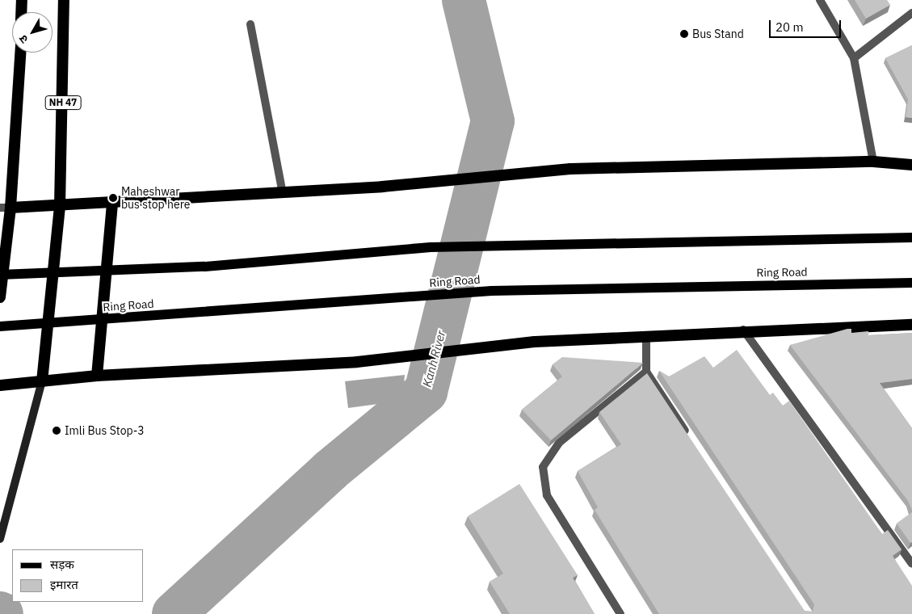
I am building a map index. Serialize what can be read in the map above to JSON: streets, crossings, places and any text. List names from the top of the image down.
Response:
{
  "streets": {
    "highway": ["NH 47"],
    "main road": ["Ring Road"]
  },
  "water": ["Kanh River"],
  "places": ["Bus Stand", "Maheshwar bus stop here", "Imli Bus Stop-3"],
  "legend": ["सड़क", "इमारत"],
  "scale_bar": "20 m",
  "north": "bottom left"
}
